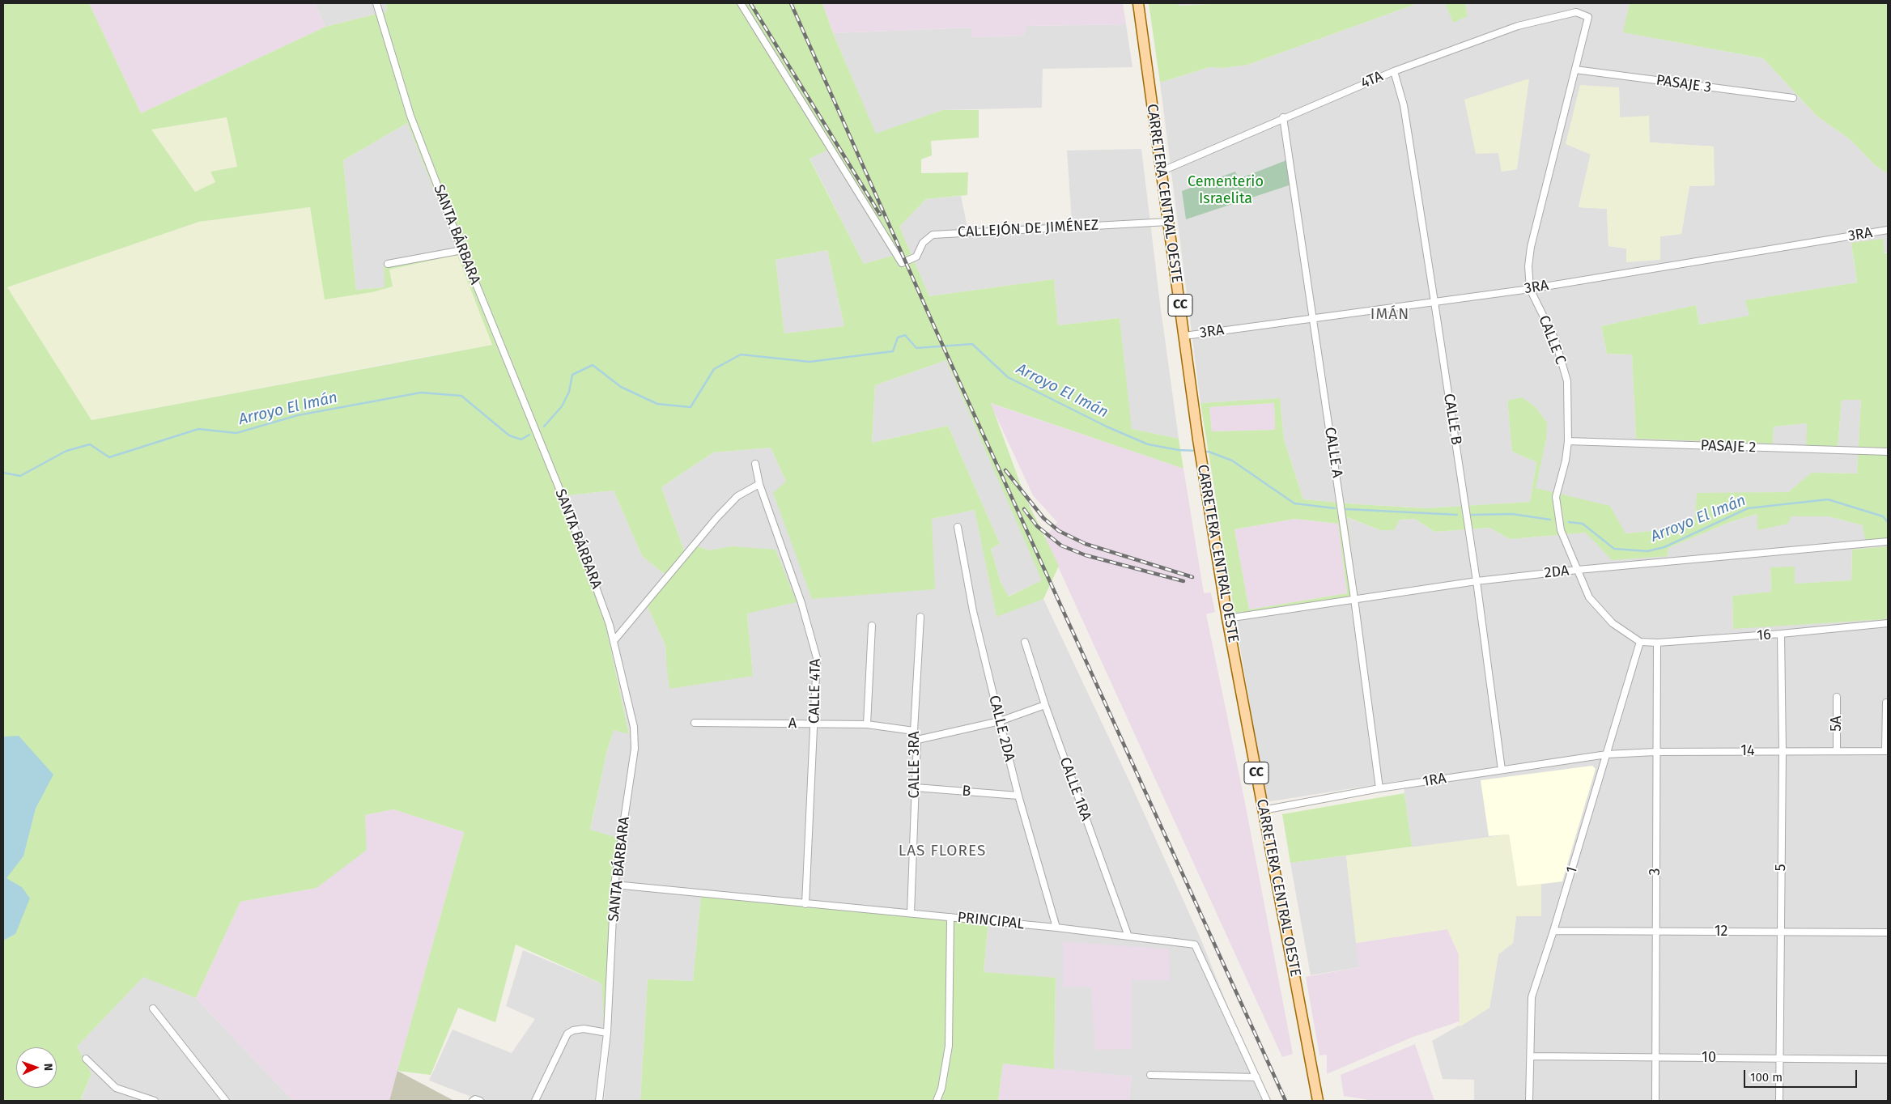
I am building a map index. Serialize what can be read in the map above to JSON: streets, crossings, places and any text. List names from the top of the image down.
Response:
{
  "streets": {
    "main road": ["CARRETERA CENTRAL OESTE", "CC"],
    "street": [
      "4TA",
      "PASAJE 3",
      "CALLEJÓN DE JIMÉNEZ",
      "SANTA BÁRBARA",
      "3RA",
      "CALLE C",
      "CALLE B",
      "PASAJE 2",
      "CALLE A",
      "2DA",
      "16",
      "CALLE 4TA",
      "A",
      "5A",
      "CALLE 2DA",
      "14",
      "CALLE 3RA",
      "1RA",
      "CALLE 1RA",
      "B",
      "5",
      "1",
      "3",
      "PRINCIPAL",
      "12",
      "10"
    ]
  },
  "crossings": [
    ["4TA", "CARRETERA CENTRAL OESTE"],
    ["4TA", "CALLE C"],
    ["4TA", "CALLE B"],
    ["4TA", "CALLE A"],
    ["PASAJE 3", "CALLE C"],
    ["CARRETERA CENTRAL OESTE", "CALLEJÓN DE JIMÉNEZ"],
    ["CARRETERA CENTRAL OESTE", "3RA"],
    ["CARRETERA CENTRAL OESTE", "2DA"],
    ["CARRETERA CENTRAL OESTE", "1RA"],
    ["SANTA BÁRBARA", "PRINCIPAL"],
    ["3RA", "CALLE C"],
    ["3RA", "CALLE B"],
    ["3RA", "CALLE A"],
    ["CALLE C", "PASAJE 2"],
    ["CALLE C", "2DA"],
    ["CALLE C", "16"],
    ["CALLE C", "1"],
    ["CALLE B", "2DA"],
    ["CALLE B", "1RA"],
    ["CALLE A", "2DA"],
    ["CALLE A", "1RA"],
    ["16", "5"],
    ["16", "1"],
    ["16", "3"],
    ["CALLE 4TA", "A"],
    ["CALLE 4TA", "PRINCIPAL"],
    ["A", "CALLE 3RA"],
    ["5A", "14"],
    ["CALLE 2DA", "B"],
    ["CALLE 2DA", "PRINCIPAL"],
    ["14", "1RA"],
    ["14", "5"],
    ["14", "1"],
    ["14", "3"],
    ["CALLE 3RA", "B"],
    ["CALLE 3RA", "PRINCIPAL"],
    ["1RA", "1"],
    ["CALLE 1RA", "PRINCIPAL"],
    ["5", "12"],
    ["5", "10"],
    ["1", "12"],
    ["1", "10"],
    ["3", "12"],
    ["3", "10"]
  ],
  "districts": ["IMÁN", "LAS FLORES"],
  "water": ["Arroyo El Imán"],
  "parks": ["Cementerio Israelita"],
  "scale_bar": "100 m",
  "north": "right"
}
